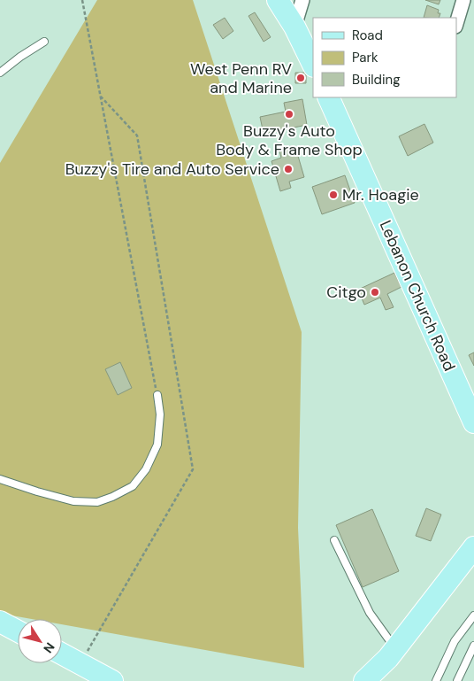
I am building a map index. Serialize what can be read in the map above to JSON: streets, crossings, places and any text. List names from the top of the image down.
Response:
{
  "streets": {
    "main road": ["Lebanon Church Road"]
  },
  "places": [
    "West Penn RV and Marine",
    "Buzzy's Auto Body & Frame Shop",
    "Buzzy's Tire and Auto Service",
    "Mr. Hoagie",
    "Citgo"
  ],
  "legend": ["Road", "Park", "Building"],
  "north": "bottom right"
}
